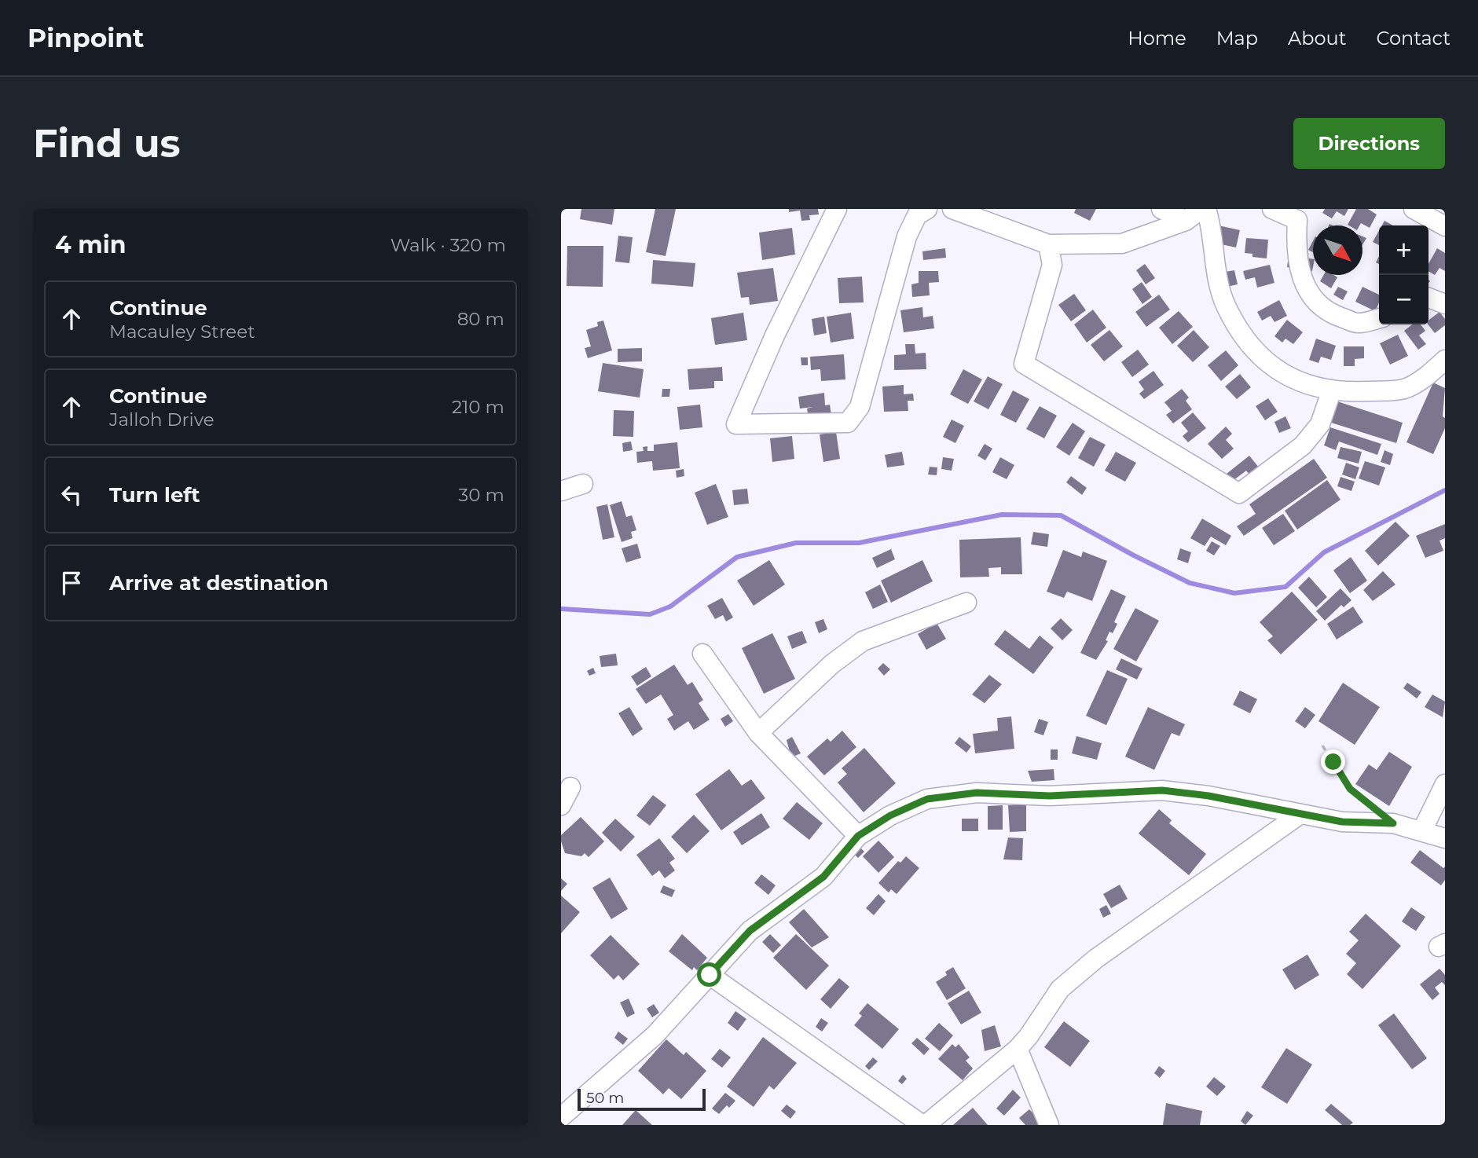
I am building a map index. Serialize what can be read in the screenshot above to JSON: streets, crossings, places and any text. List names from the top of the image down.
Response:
{
  "scale_bar": "50 m",
  "north": "bottom right",
  "page": {
    "header": "Pinpoint",
    "nav": [
      "Home",
      "Map",
      "About",
      "Contact"
    ],
    "buttons": "Directions",
    "title": "Find us",
    "heading": ["4 min", "Walk · 320 m"],
    "map_buttons": ["+", "−"],
    "list": [
      ["Continue", "Macauley Street", "80 m"],
      ["Continue", "Jalloh Drive", "210 m"],
      ["Turn left", "30 m"],
      "Arrive at destination"
    ],
    "scale": "50 m"
  }
}
